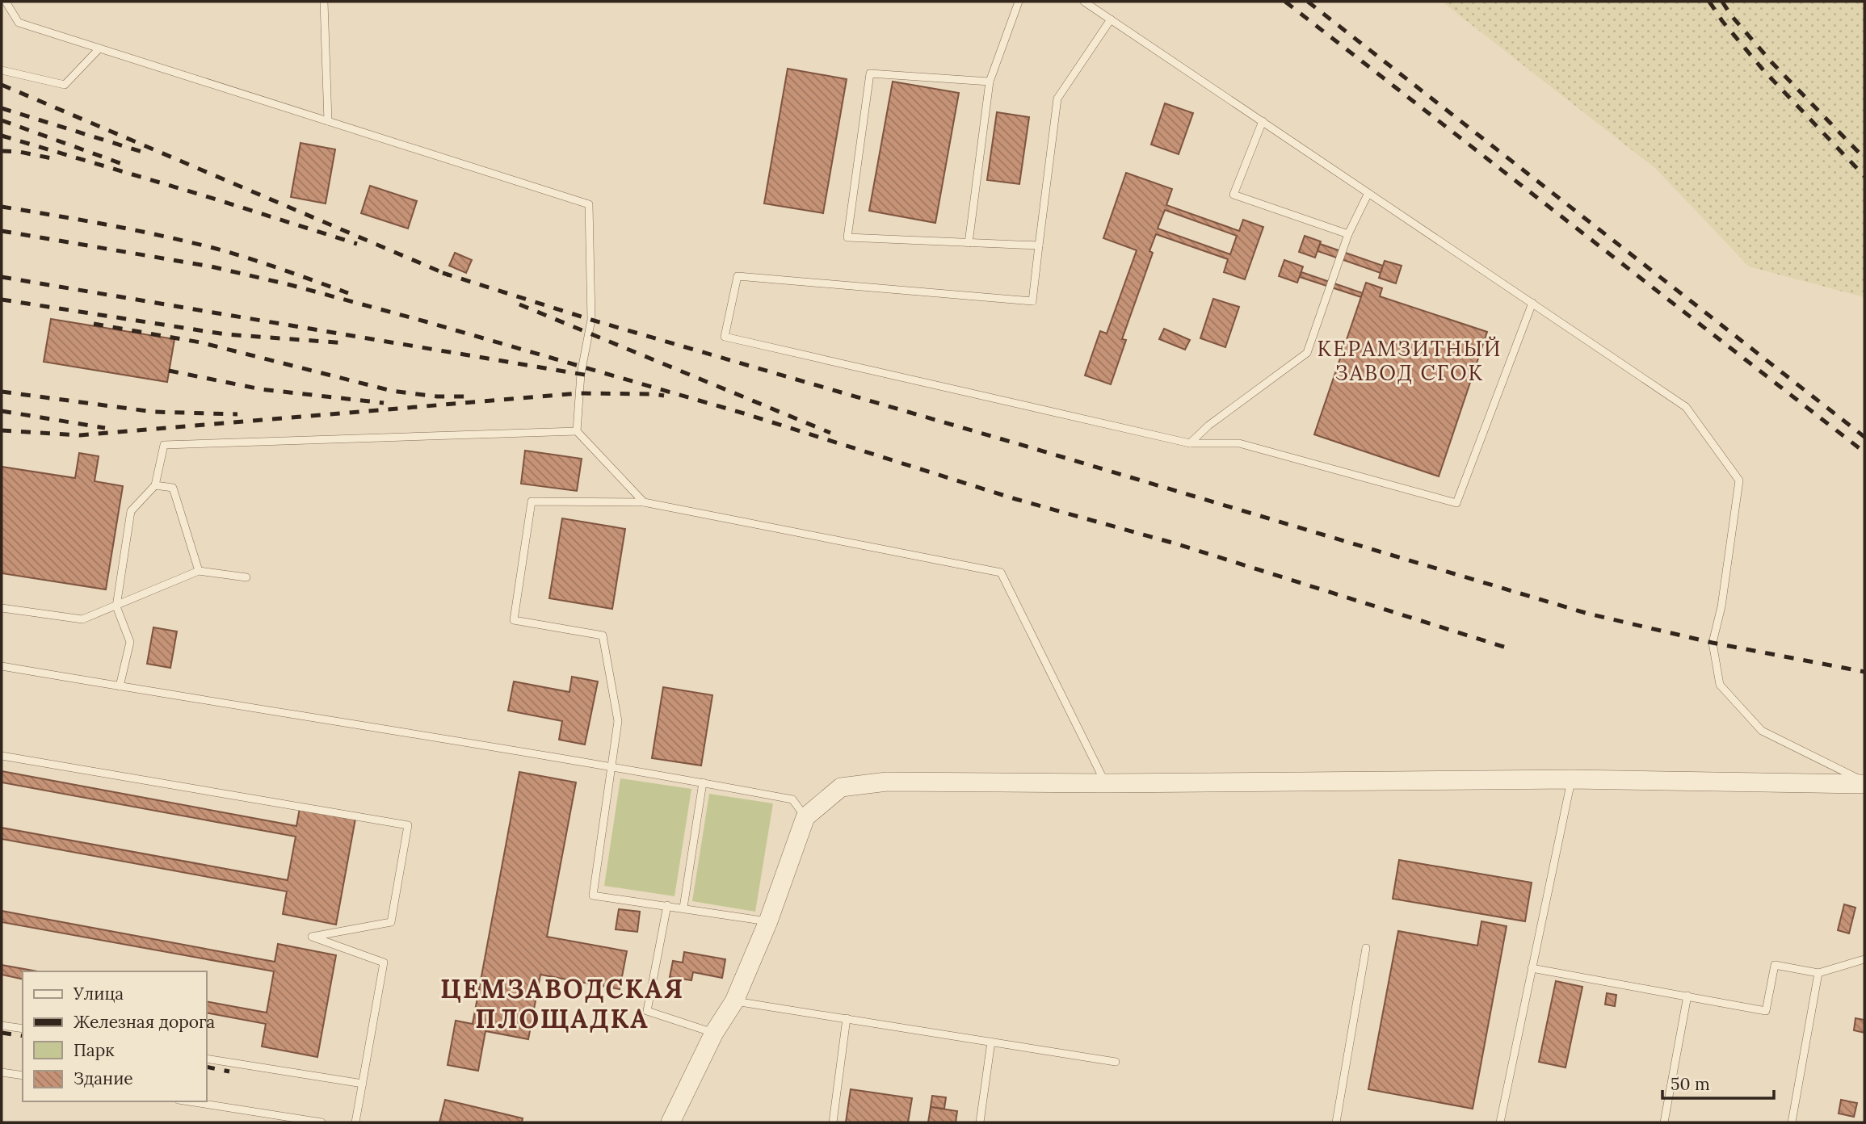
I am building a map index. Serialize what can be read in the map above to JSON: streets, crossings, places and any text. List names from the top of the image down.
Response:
{
  "districts": ["КЕРАМЗИТНЫЙ ЗАВОД СГОК", "ЦЕМЗАВОДСКАЯ ПЛОЩАДКА"],
  "legend": [
    "Улица",
    "Железная дорога",
    "Парк",
    "Здание"
  ],
  "scale_bar": "50 m"
}
